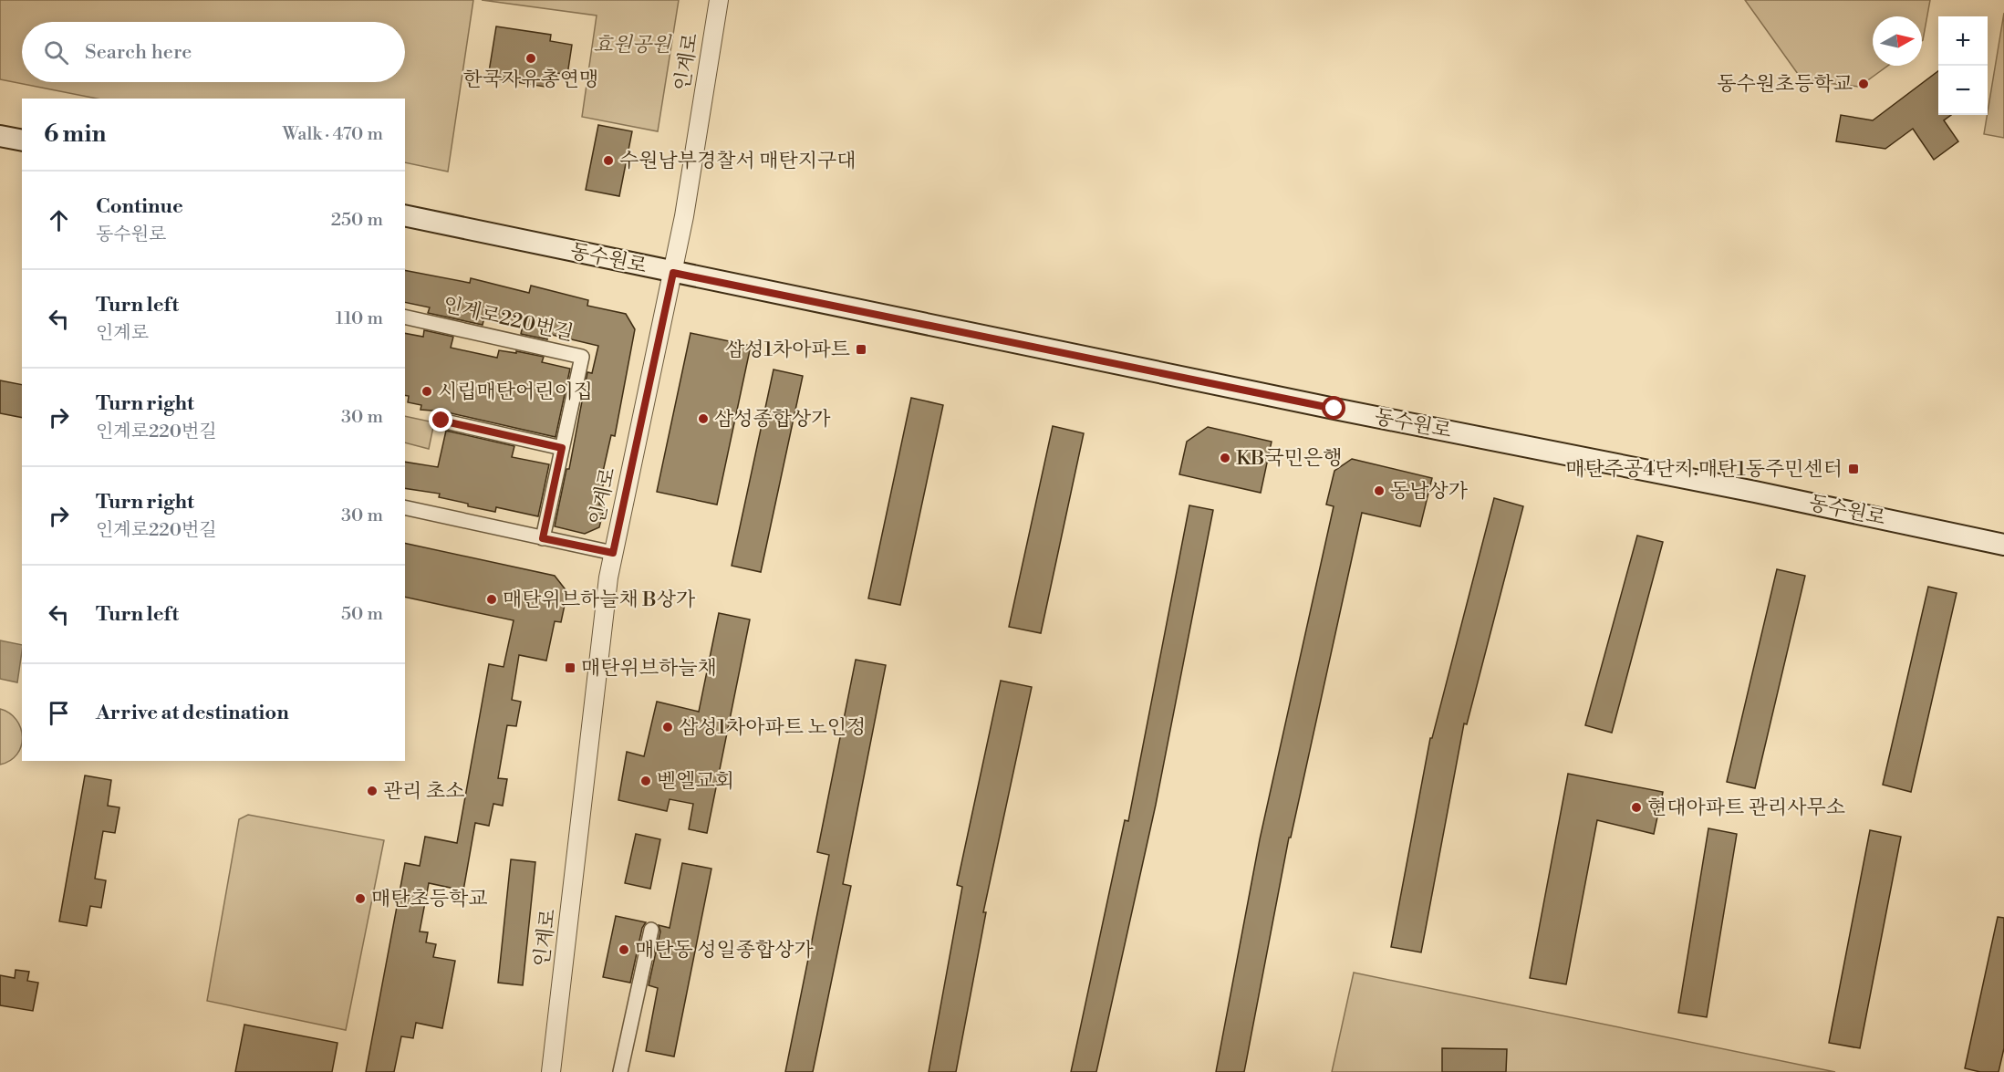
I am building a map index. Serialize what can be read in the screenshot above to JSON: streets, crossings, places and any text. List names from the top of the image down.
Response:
{
  "streets": {
    "main road": ["동수원로"],
    "street": ["인계로", "인계로220번길"]
  },
  "crossings": [
    ["인계로", "동수원로"]
  ],
  "parks": ["효원공원"],
  "places": {
    "other": [
      "한국자유총연맹",
      "동수원초등학교",
      "수원남부경찰서 매탄지구대",
      "시립매탄어린이집",
      "삼성종합상가",
      "KB국민은행",
      "동남상가",
      "매탄위브하늘채 B상가",
      "삼성1차아파트 노인정",
      "벧엘교회",
      "관리 초소",
      "현대아파트 관리사무소",
      "매탄초등학교",
      "매탄동 성일종합상가"
    ],
    "transit": ["삼성1차아파트", "매탄주공4단지.매탄1동주민센터", "매탄위브하늘채"]
  },
  "north": "right",
  "page": {
    "map_buttons": ["+", "−"],
    "search": "Search here",
    "heading": ["6 min", "Walk · 470 m"],
    "list": [
      ["Continue", "동수원로", "250 m"],
      ["Turn left", "인계로", "110 m"],
      ["Turn right", "인계로220번길", "30 m"],
      ["Turn right", "인계로220번길", "30 m"],
      ["Turn left", "50 m"],
      "Arrive at destination"
    ]
  }
}
